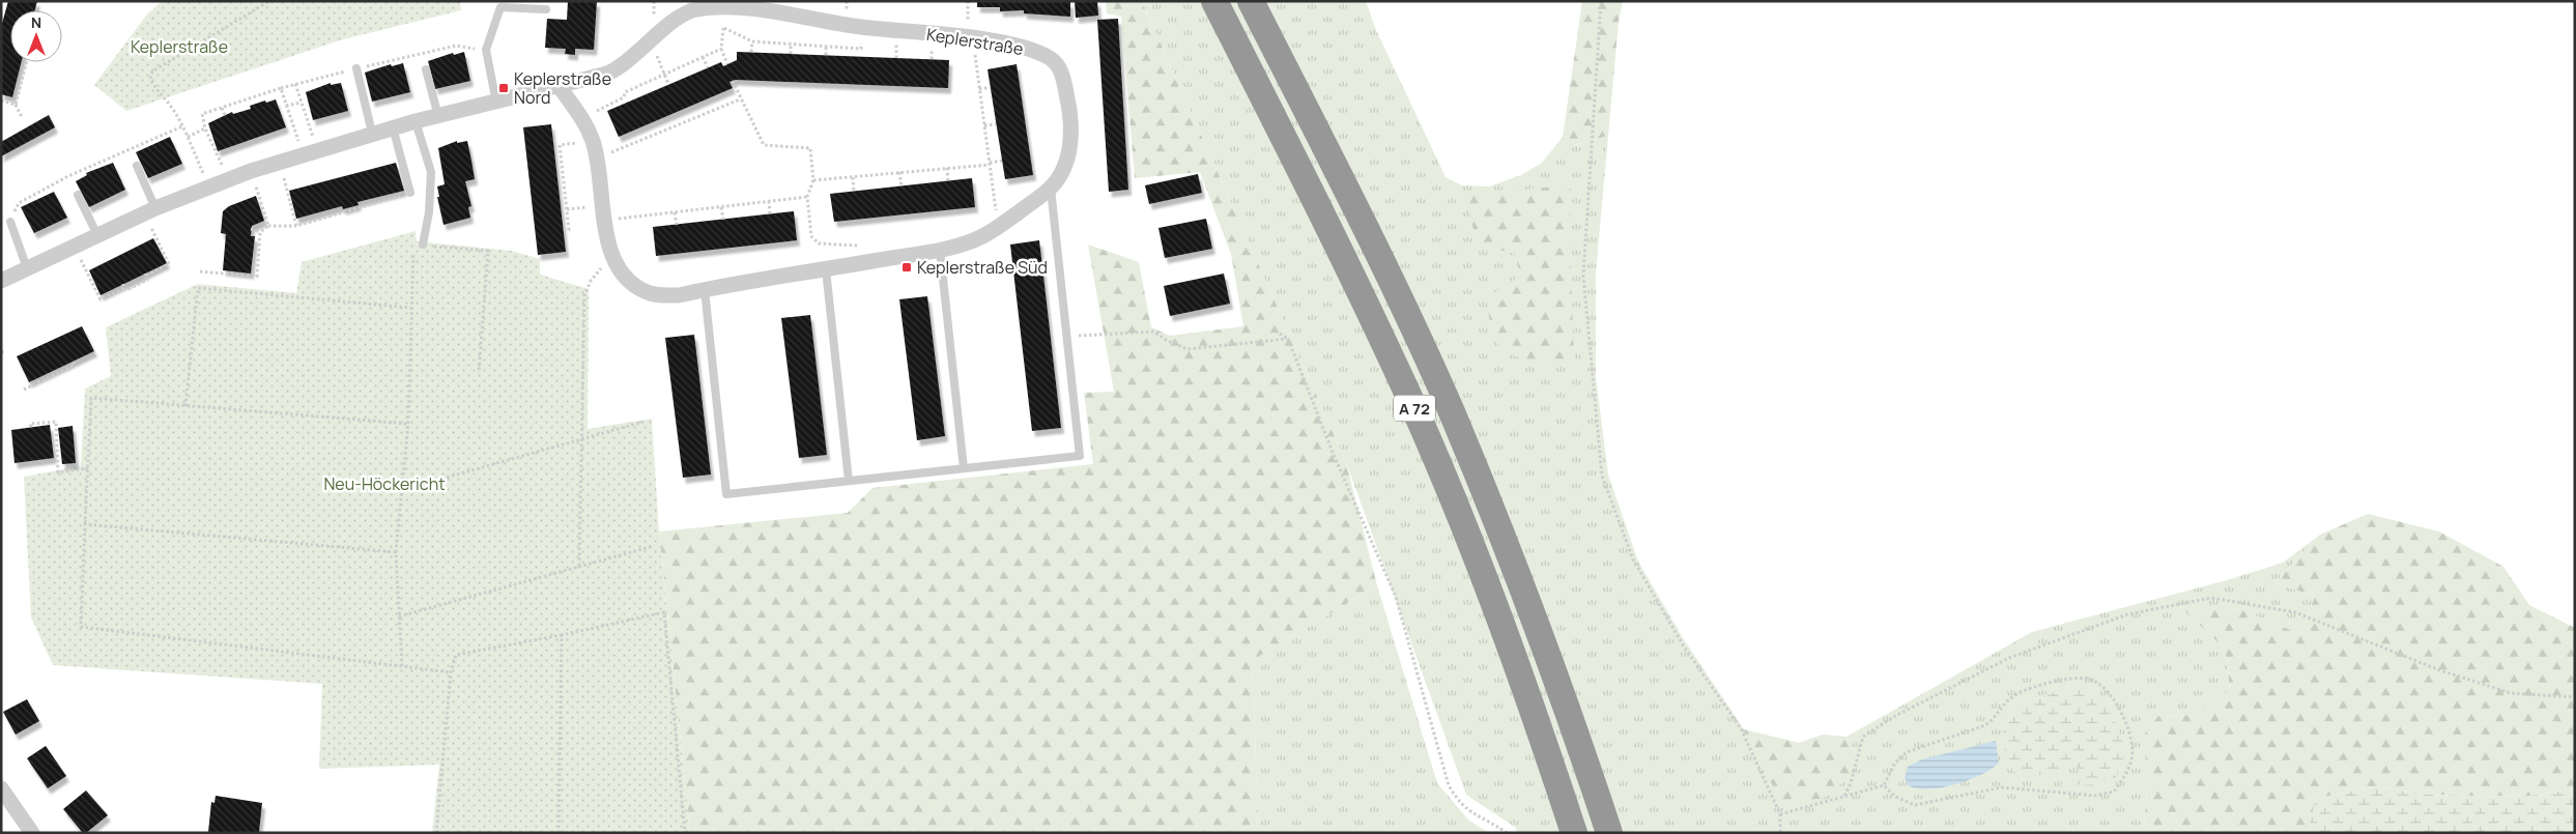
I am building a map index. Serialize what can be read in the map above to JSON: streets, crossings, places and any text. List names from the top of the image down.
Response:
{
  "streets": {
    "highway": ["A 72"],
    "street": ["Keplerstraße"]
  },
  "parks": ["Keplerstraße", "Neu-Höckericht"],
  "places": {
    "transit": ["Keplerstraße Nord", "Keplerstraße Süd"]
  },
  "north": "top"
}
